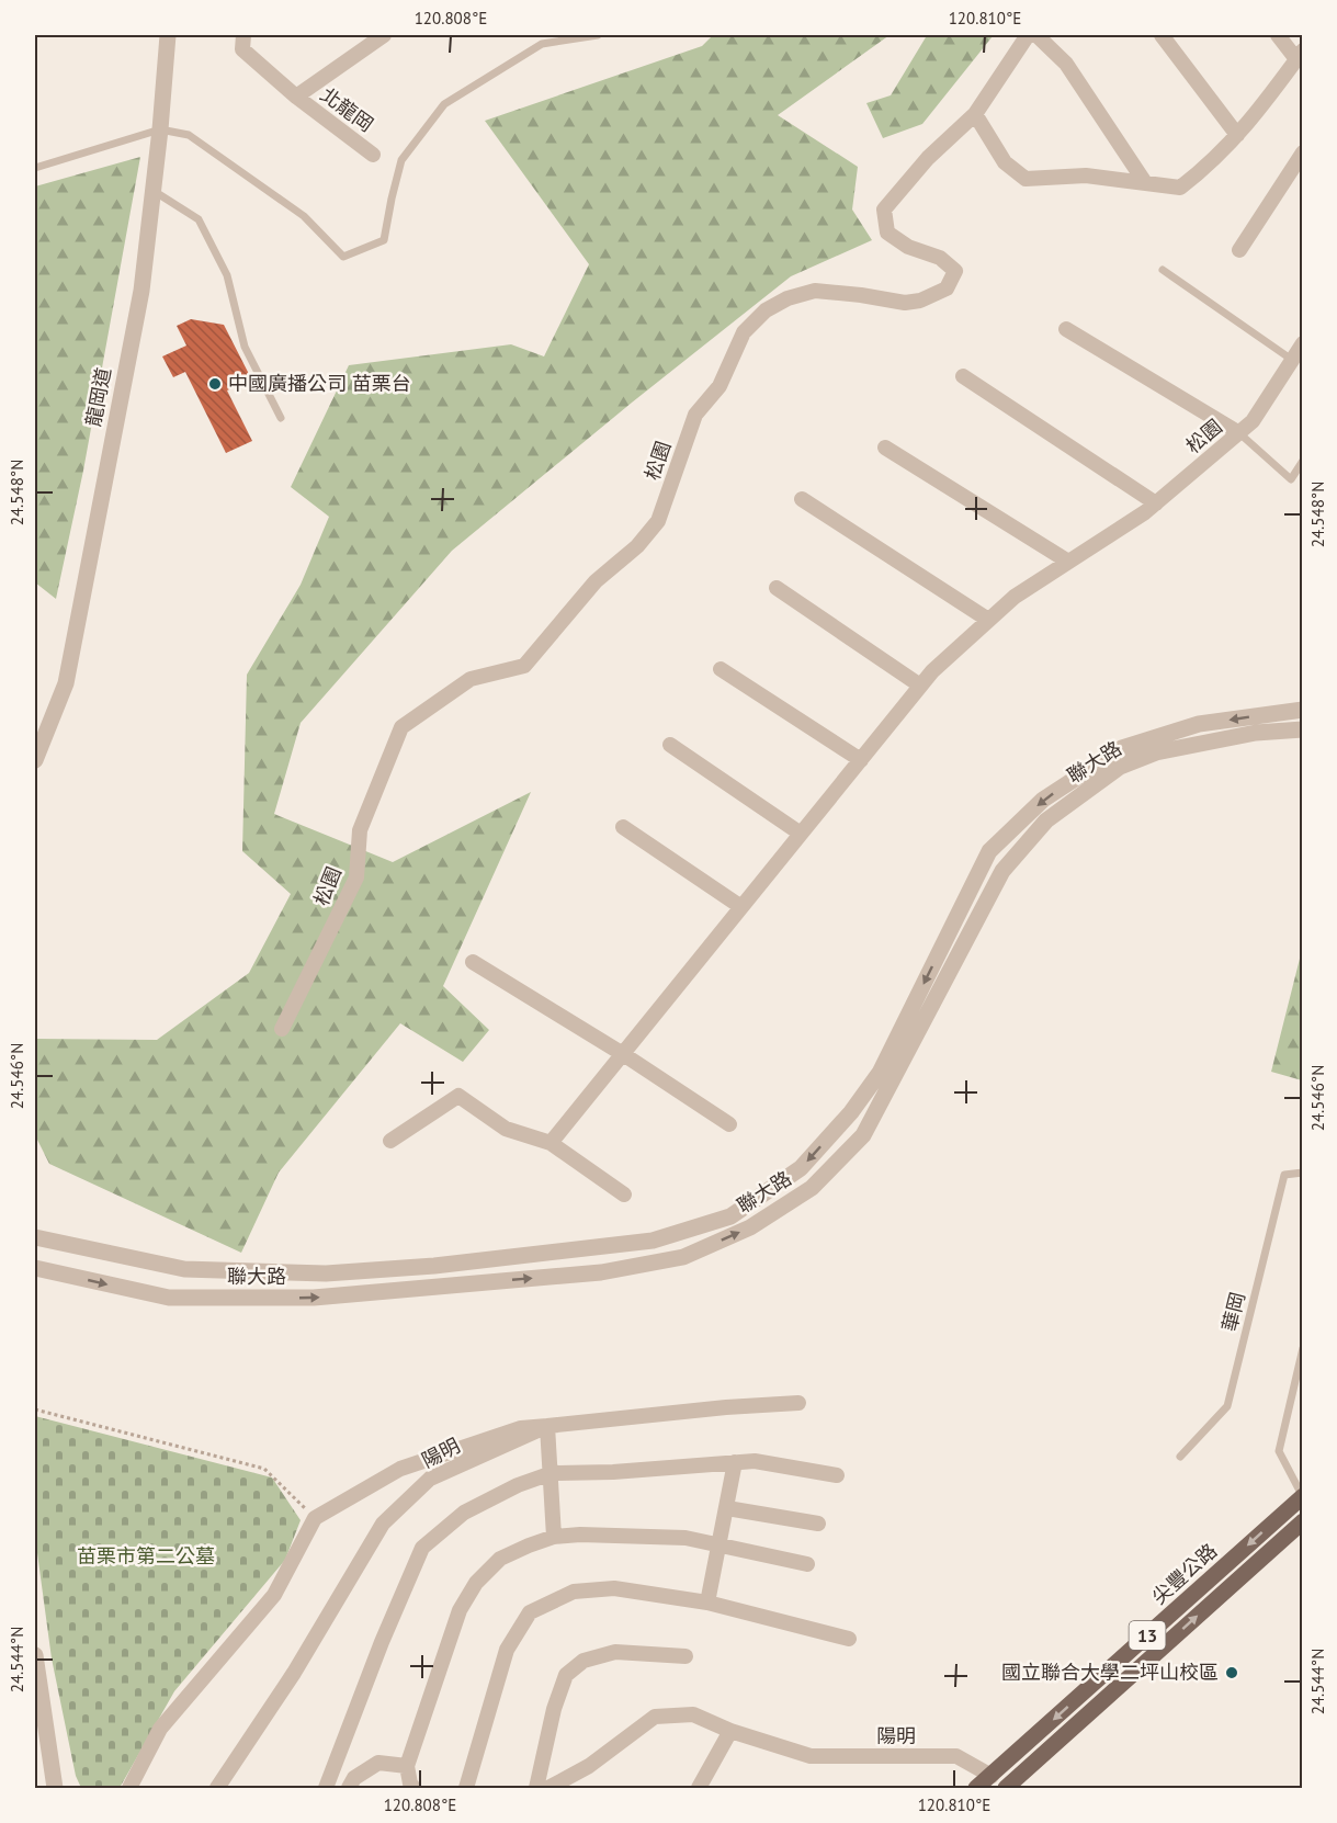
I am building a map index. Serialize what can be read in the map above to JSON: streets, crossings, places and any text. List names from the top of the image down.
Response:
{
  "streets": {
    "main road": ["尖豐公路", "13"],
    "street": [
      "北龍岡",
      "龍岡道",
      "松園",
      "聯大路",
      "陽明"
    ],
    "lane": ["華岡"]
  },
  "crossings": [
    ["陽明", "尖豐公路"]
  ],
  "parks": ["苗栗市第二公墓"],
  "places": ["中國廣播公司 苗栗台", "國立聯合大學二坪山校區"],
  "coordinates": [
    "120.808°E",
    "120.810°E",
    "24.548°N",
    "24.546°N",
    "24.544°N"
  ]
}
